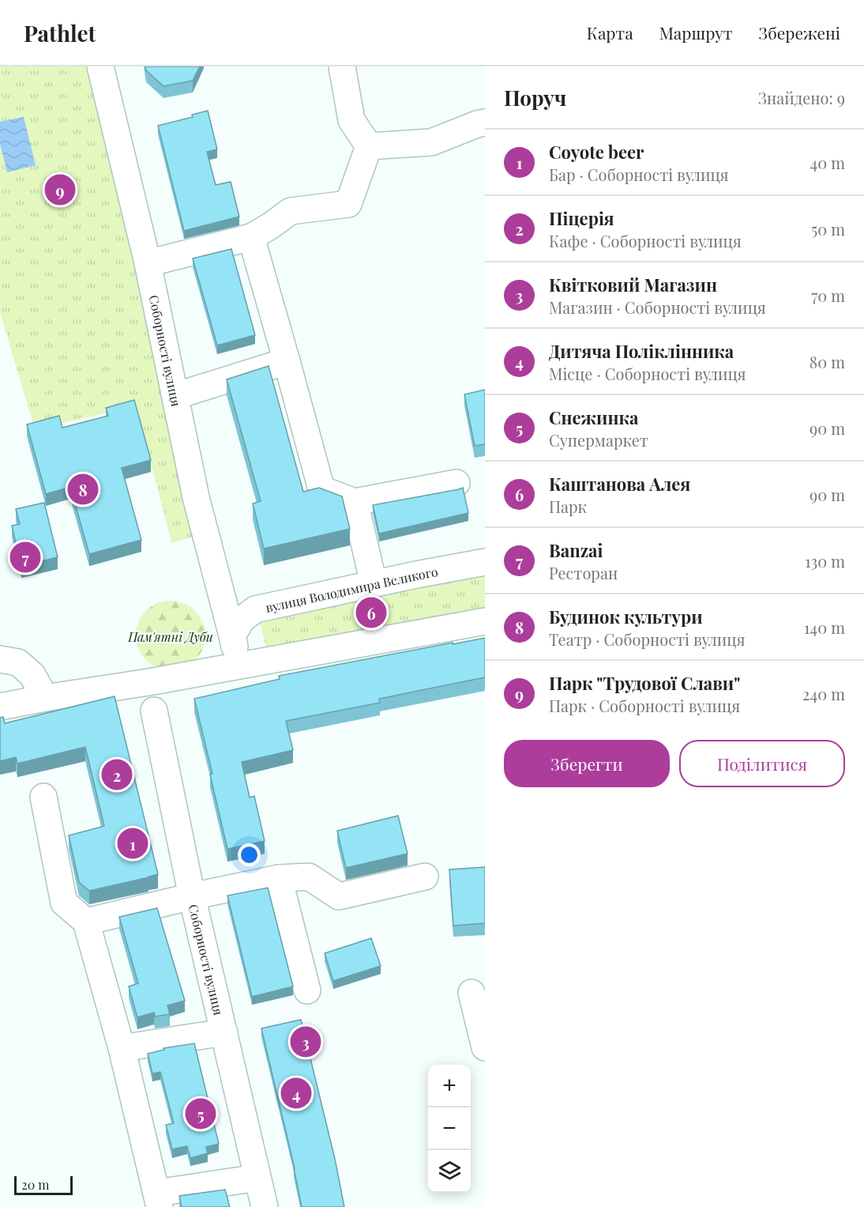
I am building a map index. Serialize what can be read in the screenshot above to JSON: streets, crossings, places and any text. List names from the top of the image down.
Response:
{
  "streets": {
    "street": ["Соборності вулиця", "вулиця Володимира Великого"]
  },
  "crossings": [
    ["Соборності вулиця", "вулиця Володимира Великого"]
  ],
  "parks": ["Пам'ятні Дуби"],
  "scale_bar": "20 m",
  "page": {
    "header": "Pathlet",
    "nav": ["Карта", "Маршрут", "Збережені"],
    "heading": ["Поруч", "Знайдено: 9"],
    "list": [
      {
        "mark": "1",
        "name": "Coyote beer",
        "note": "Бар · Соборності вулиця",
        "value": "40 m"
      },
      {
        "mark": "2",
        "name": "Піцерія",
        "note": "Кафе · Соборності вулиця",
        "value": "50 m"
      },
      {
        "mark": "3",
        "name": "Квітковий Магазин",
        "note": "Магазин · Соборності вулиця",
        "value": "70 m"
      },
      {
        "mark": "4",
        "name": "Дитяча Поліклінника",
        "note": "Місце · Соборності вулиця",
        "value": "80 m"
      },
      {
        "mark": "5",
        "name": "Снежинка",
        "note": "Супермаркет",
        "value": "90 m"
      },
      {
        "mark": "6",
        "name": "Каштанова Алея",
        "note": "Парк",
        "value": "90 m"
      },
      {
        "mark": "7",
        "name": "Banzai",
        "note": "Ресторан",
        "value": "130 m"
      },
      {
        "mark": "8",
        "name": "Будинок культури",
        "note": "Театр · Соборності вулиця",
        "value": "140 m"
      },
      {
        "mark": "9",
        "name": "Парк \"Трудової Слави\"",
        "note": "Парк · Соборності вулиця",
        "value": "240 m"
      }
    ],
    "pins": [
      "9",
      "8",
      "7",
      "6",
      "2",
      "1",
      "3",
      "4",
      "5"
    ],
    "buttons": ["Зберегти", "Поділитися"],
    "map_buttons": ["+", "−"],
    "scale": "20 m"
  }
}
